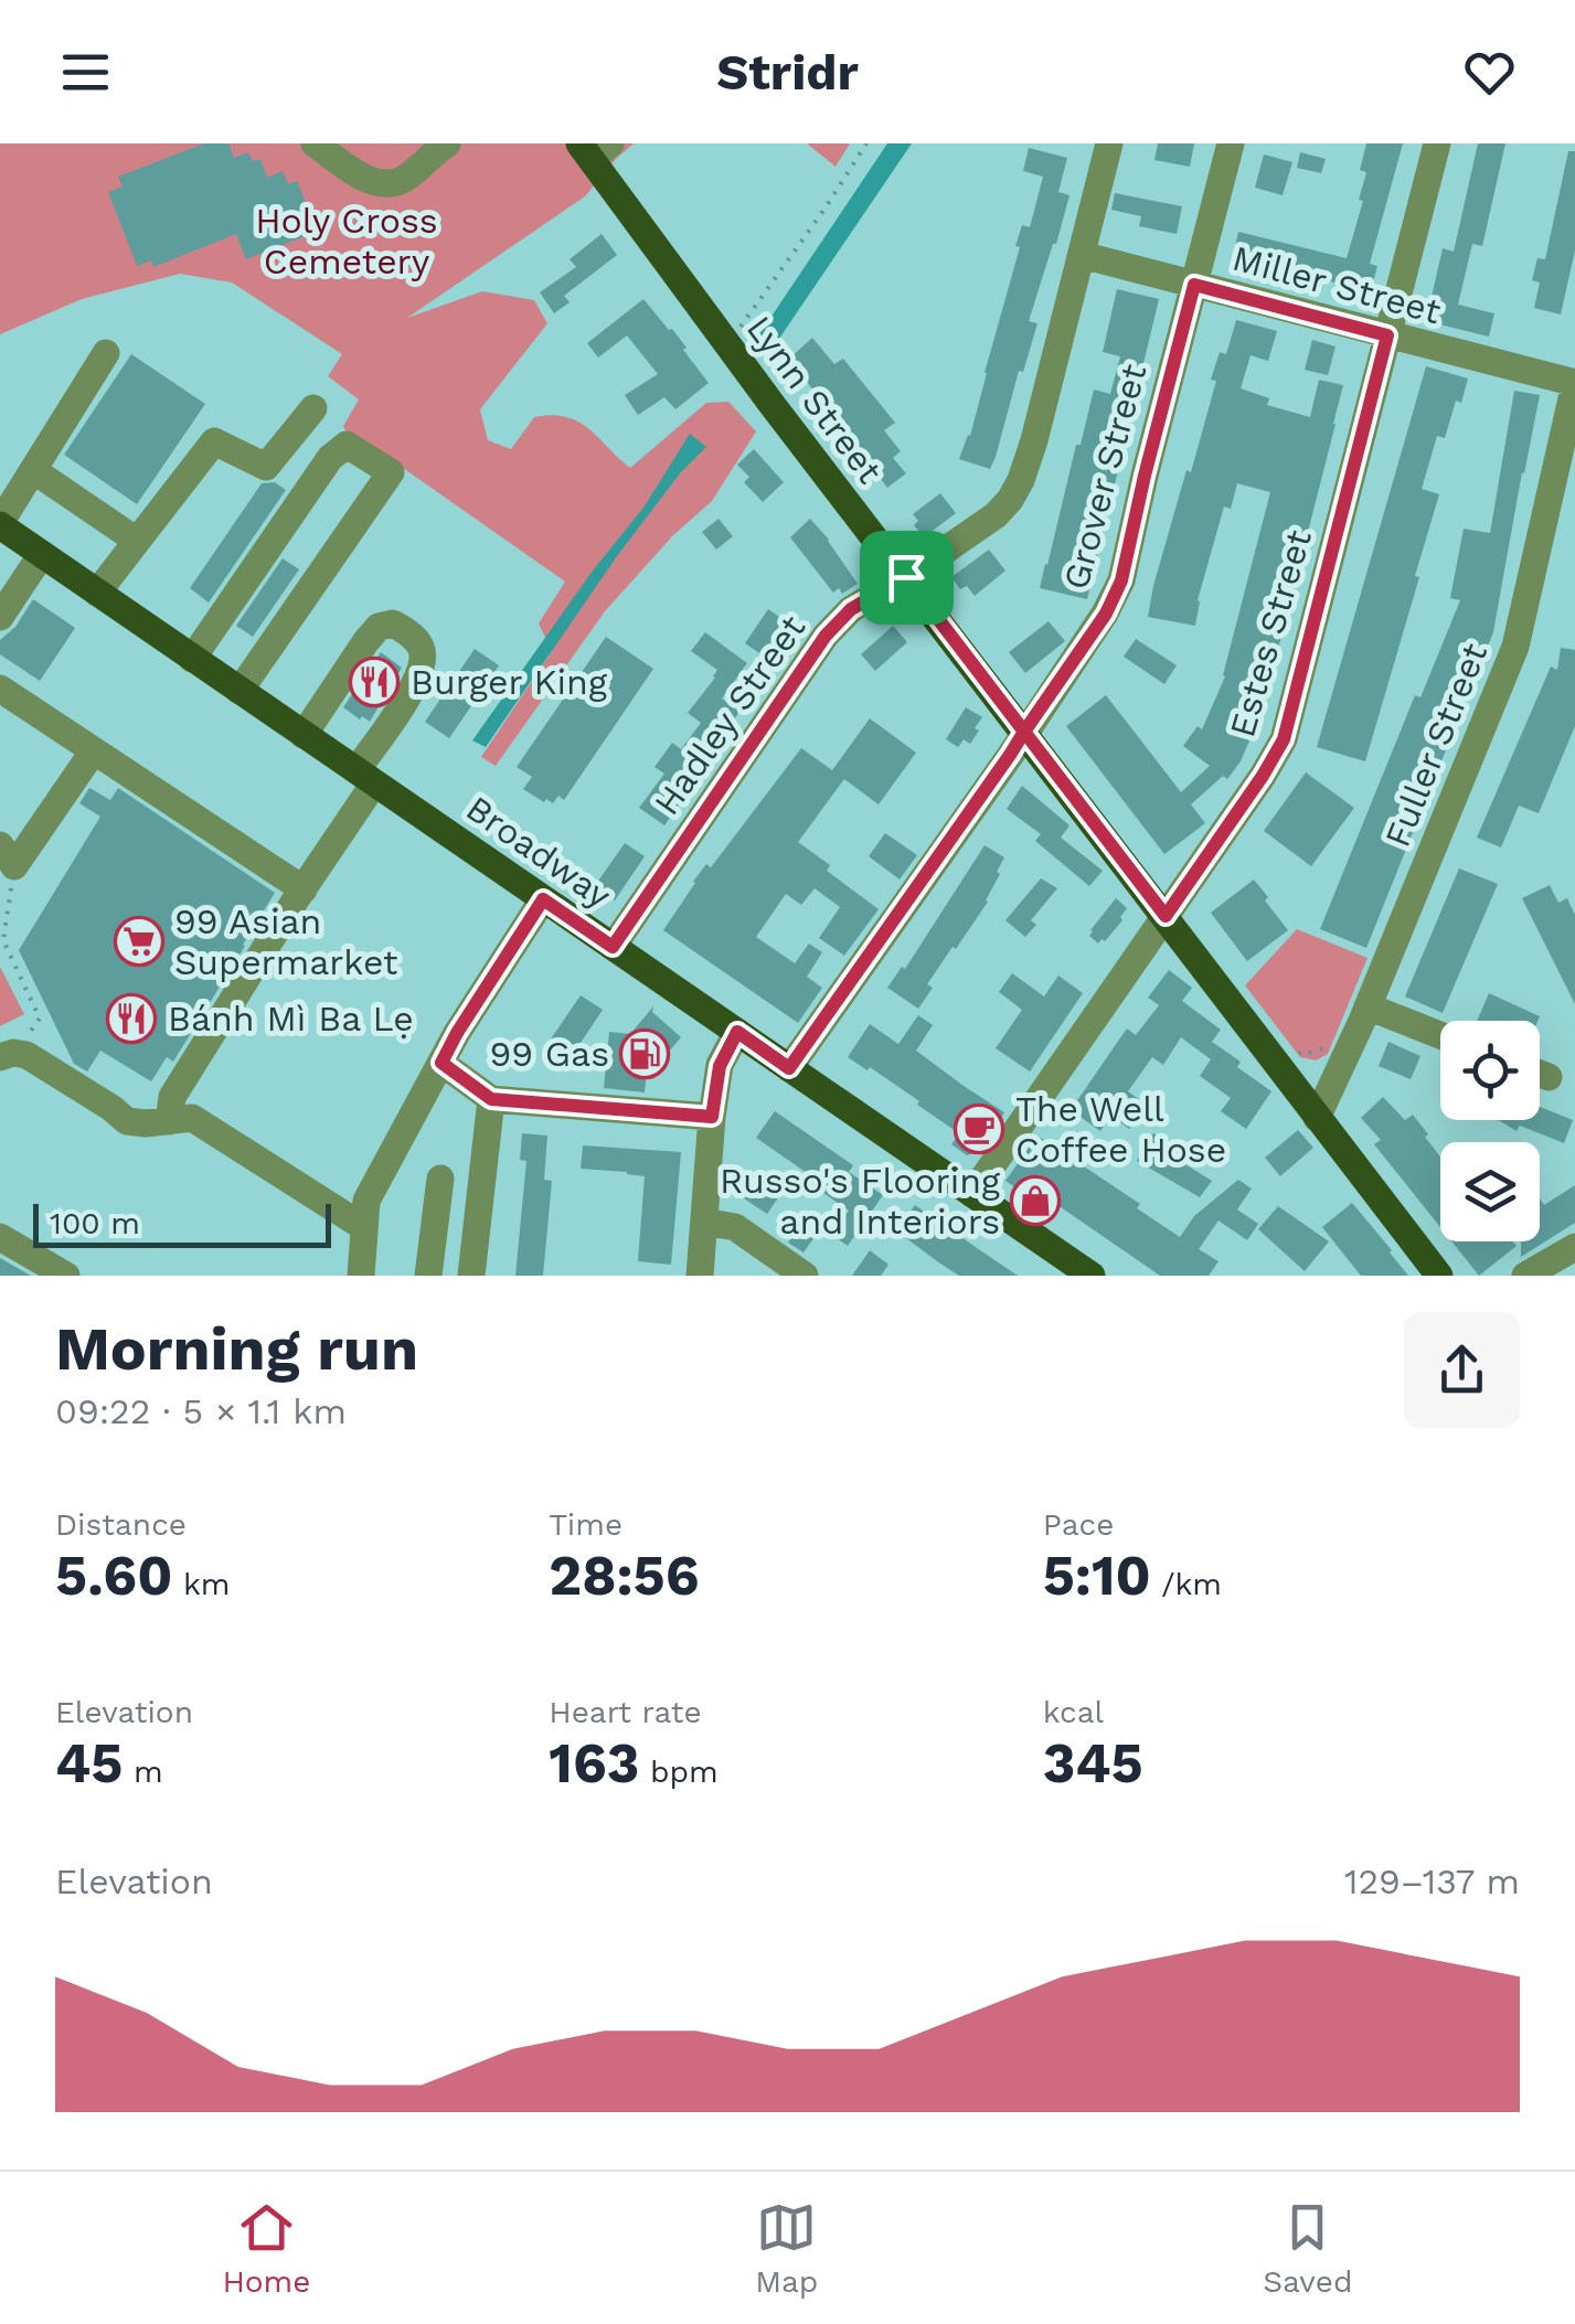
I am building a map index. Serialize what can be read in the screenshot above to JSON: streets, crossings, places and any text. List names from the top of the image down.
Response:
{
  "streets": {
    "main road": ["Lynn Street", "Broadway"],
    "street": [
      "Miller Street",
      "Grover Street",
      "Estes Street",
      "Hadley Street",
      "Fuller Street"
    ]
  },
  "crossings": [
    ["Miller Street", "Grover Street"],
    ["Miller Street", "Estes Street"],
    ["Miller Street", "Hadley Street"],
    ["Miller Street", "Fuller Street"],
    ["Lynn Street", "Grover Street"],
    ["Lynn Street", "Estes Street"],
    ["Lynn Street", "Hadley Street"],
    ["Lynn Street", "Fuller Street"],
    ["Grover Street", "Broadway"],
    ["Estes Street", "Broadway"],
    ["Hadley Street", "Broadway"]
  ],
  "parks": ["Holy Cross Cemetery"],
  "places": {
    "restaurant": ["Burger King", "Bánh Mì Ba Lẹ"],
    "supermarket": ["99 Asian Supermarket"],
    "fuel station": ["99 Gas"],
    "cafe": ["The Well Coffee Hose"],
    "shop": ["Russo's Flooring and Interiors"]
  },
  "scale_bar": "100 m",
  "page": {
    "header": "Stridr",
    "scale": "100 m",
    "heading": ["Morning run", "09:22 · 5 × 1.1 km"],
    "stats": [
      ["Distance", "5.60 km"],
      ["Time", "28:56"],
      ["Pace", "5:10 /km"],
      ["Elevation", "45 m"],
      ["Heart rate", "163 bpm"],
      ["kcal", "345"]
    ],
    "chart": ["Elevation", "129–137 m"],
    "tabs": ["Home", "Map", "Saved"]
  }
}
